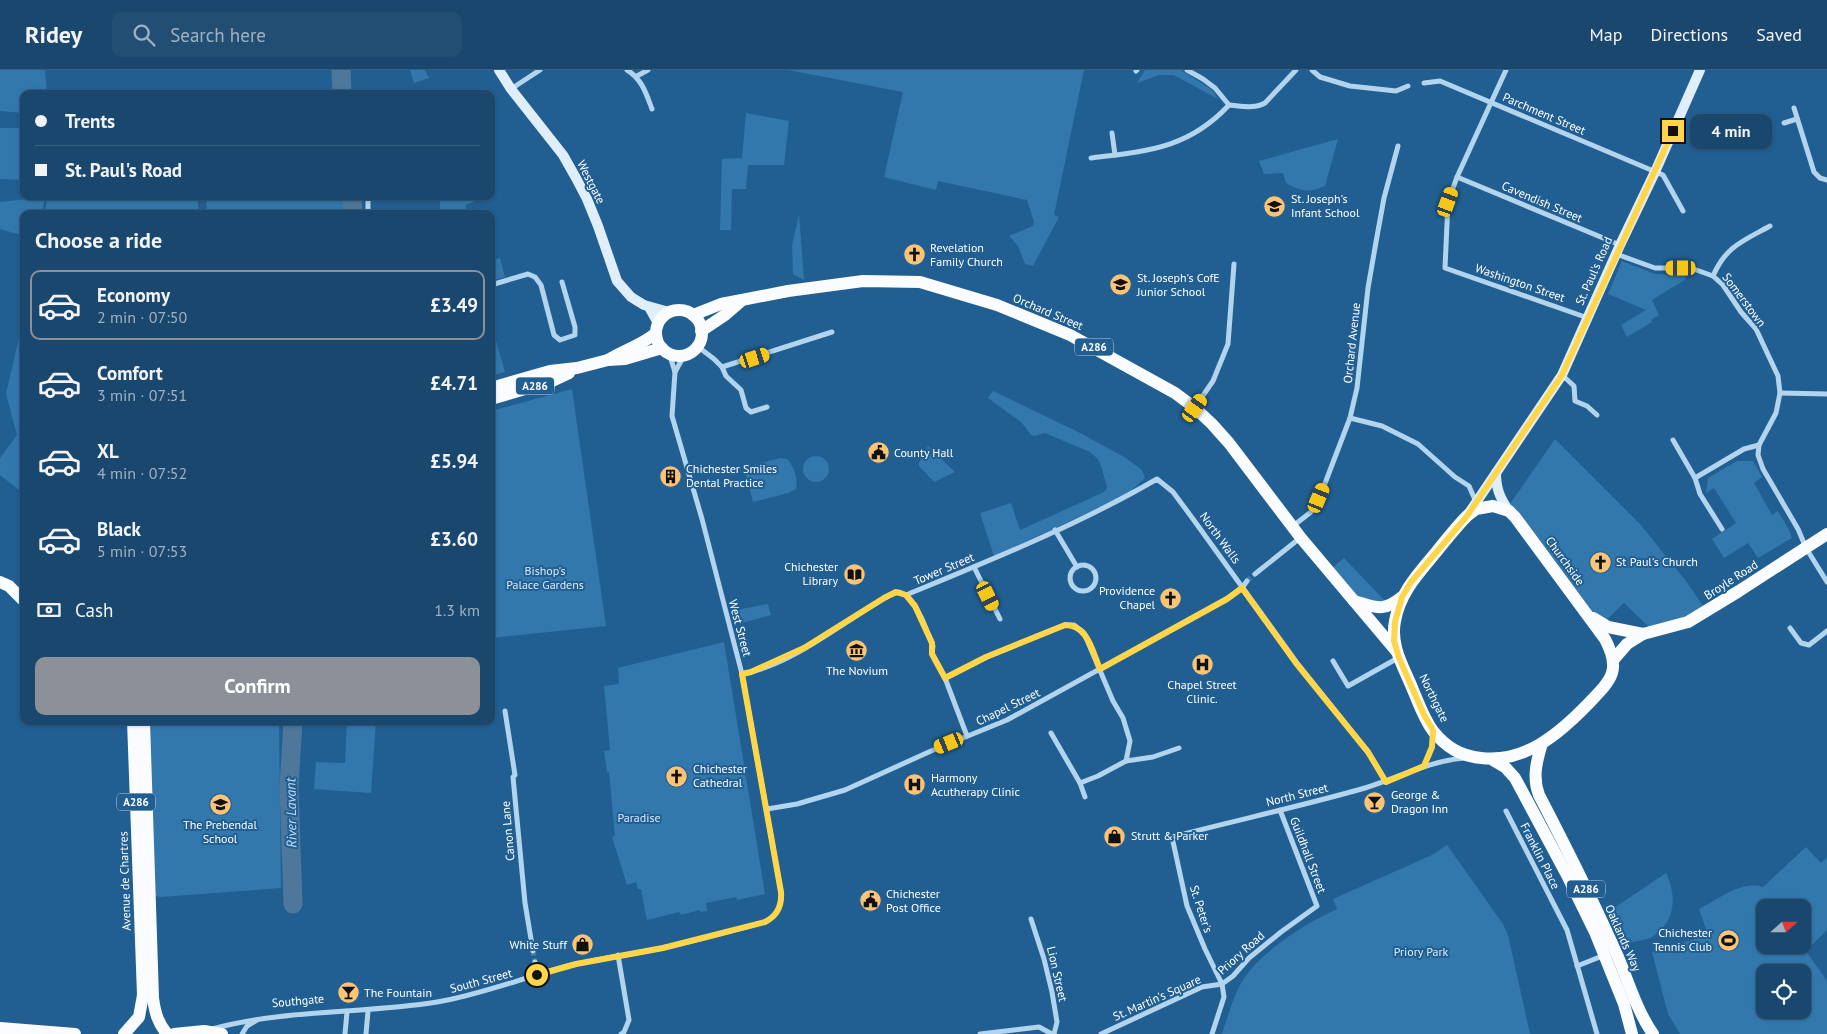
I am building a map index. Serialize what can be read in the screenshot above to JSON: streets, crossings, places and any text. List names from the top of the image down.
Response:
{
  "streets": {
    "main road": [
      "Westgate",
      "St. Paul's Road",
      "Orchard Street",
      "A286",
      "Churchside",
      "Broyle Road",
      "Northgate",
      "Avenue de Chartres",
      "Oaklands Way",
      "Southgate"
    ],
    "street": [
      "Parchment Street",
      "Cavendish Street",
      "Washington Street",
      "Somerstown",
      "Orchard Avenue",
      "North Walls",
      "Tower Street",
      "West Street",
      "Chapel Street",
      "North Street",
      "Canon Lane",
      "Guildhall Street",
      "Franklin Place",
      "St. Peter's",
      "Priory Road",
      "Lion Street",
      "South Street",
      "St. Martin's Square"
    ]
  },
  "crossings": [
    ["Parchment Street", "St. Paul's Road"],
    ["Westgate", "Orchard Street"],
    ["Westgate", "A286"],
    ["Westgate", "West Street"],
    ["Cavendish Street", "St. Paul's Road"],
    ["Cavendish Street", "Washington Street"],
    ["Cavendish Street", "Somerstown"],
    ["St. Paul's Road", "Washington Street"],
    ["St. Paul's Road", "Somerstown"],
    ["St. Paul's Road", "A286"],
    ["St. Paul's Road", "Northgate"],
    ["Orchard Street", "Orchard Avenue"],
    ["Orchard Street", "A286"],
    ["Orchard Street", "West Street"],
    ["Orchard Street", "Northgate"],
    ["A286", "West Street"],
    ["A286", "Northgate"],
    ["North Walls", "Tower Street"],
    ["North Walls", "Chapel Street"],
    ["North Walls", "North Street"],
    ["Churchside", "Broyle Road"],
    ["Churchside", "Northgate"],
    ["Tower Street", "West Street"],
    ["Broyle Road", "Northgate"],
    ["West Street", "Chapel Street"],
    ["West Street", "South Street"],
    ["Northgate", "North Street"],
    ["Northgate", "Oaklands Way"],
    ["North Street", "Guildhall Street"],
    ["North Street", "St. Peter's"],
    ["Guildhall Street", "Priory Road"],
    ["St. Peter's", "Priory Road"],
    ["St. Peter's", "St. Martin's Square"],
    ["Priory Road", "St. Martin's Square"],
    ["South Street", "Southgate"]
  ],
  "water": ["River Lavant"],
  "parks": ["Bishop's Palace Gardens", "Paradise", "Priory Park"],
  "places": {
    "school or university": ["St. Joseph's Infant School", "St. Joseph's CofE Junior School", "The Prebendal School"],
    "church": [
      "Revelation Family Church",
      "St Paul's Church",
      "Providence Chapel",
      "Chichester Cathedral"
    ],
    "public building": ["County Hall", "Chichester Post Office"],
    "building": ["Chichester Smiles Dental Practice"],
    "library": ["Chichester Library"],
    "museum": ["The Novium"],
    "hospital": ["Chapel Street Clinic.", "Harmony Acutherapy Clinic"],
    "bar": ["George & Dragon Inn", "The Fountain"],
    "shop": ["Strutt & Parker", "White Stuff"],
    "sports": ["Chichester Tennis Club"]
  },
  "north": "right",
  "page": {
    "header": "Ridey",
    "search": "Search here",
    "nav": ["Map", "Directions", "Saved"],
    "banner": ["Trents", "St. Paul's Road"],
    "bubble": "4 min",
    "heading": "Choose a ride",
    "list": [
      {
        "name": "Economy",
        "note": "2 min · 07:50",
        "value": "£3.49"
      },
      {
        "name": "Comfort",
        "note": "3 min · 07:51",
        "value": "£4.71"
      },
      {
        "name": "XL",
        "note": "4 min · 07:52",
        "value": "£5.94"
      },
      {
        "name": "Black",
        "note": "5 min · 07:53",
        "value": "£3.60"
      }
    ],
    "pay": ["Cash", "1.3 km"],
    "buttons": "Confirm"
  }
}
